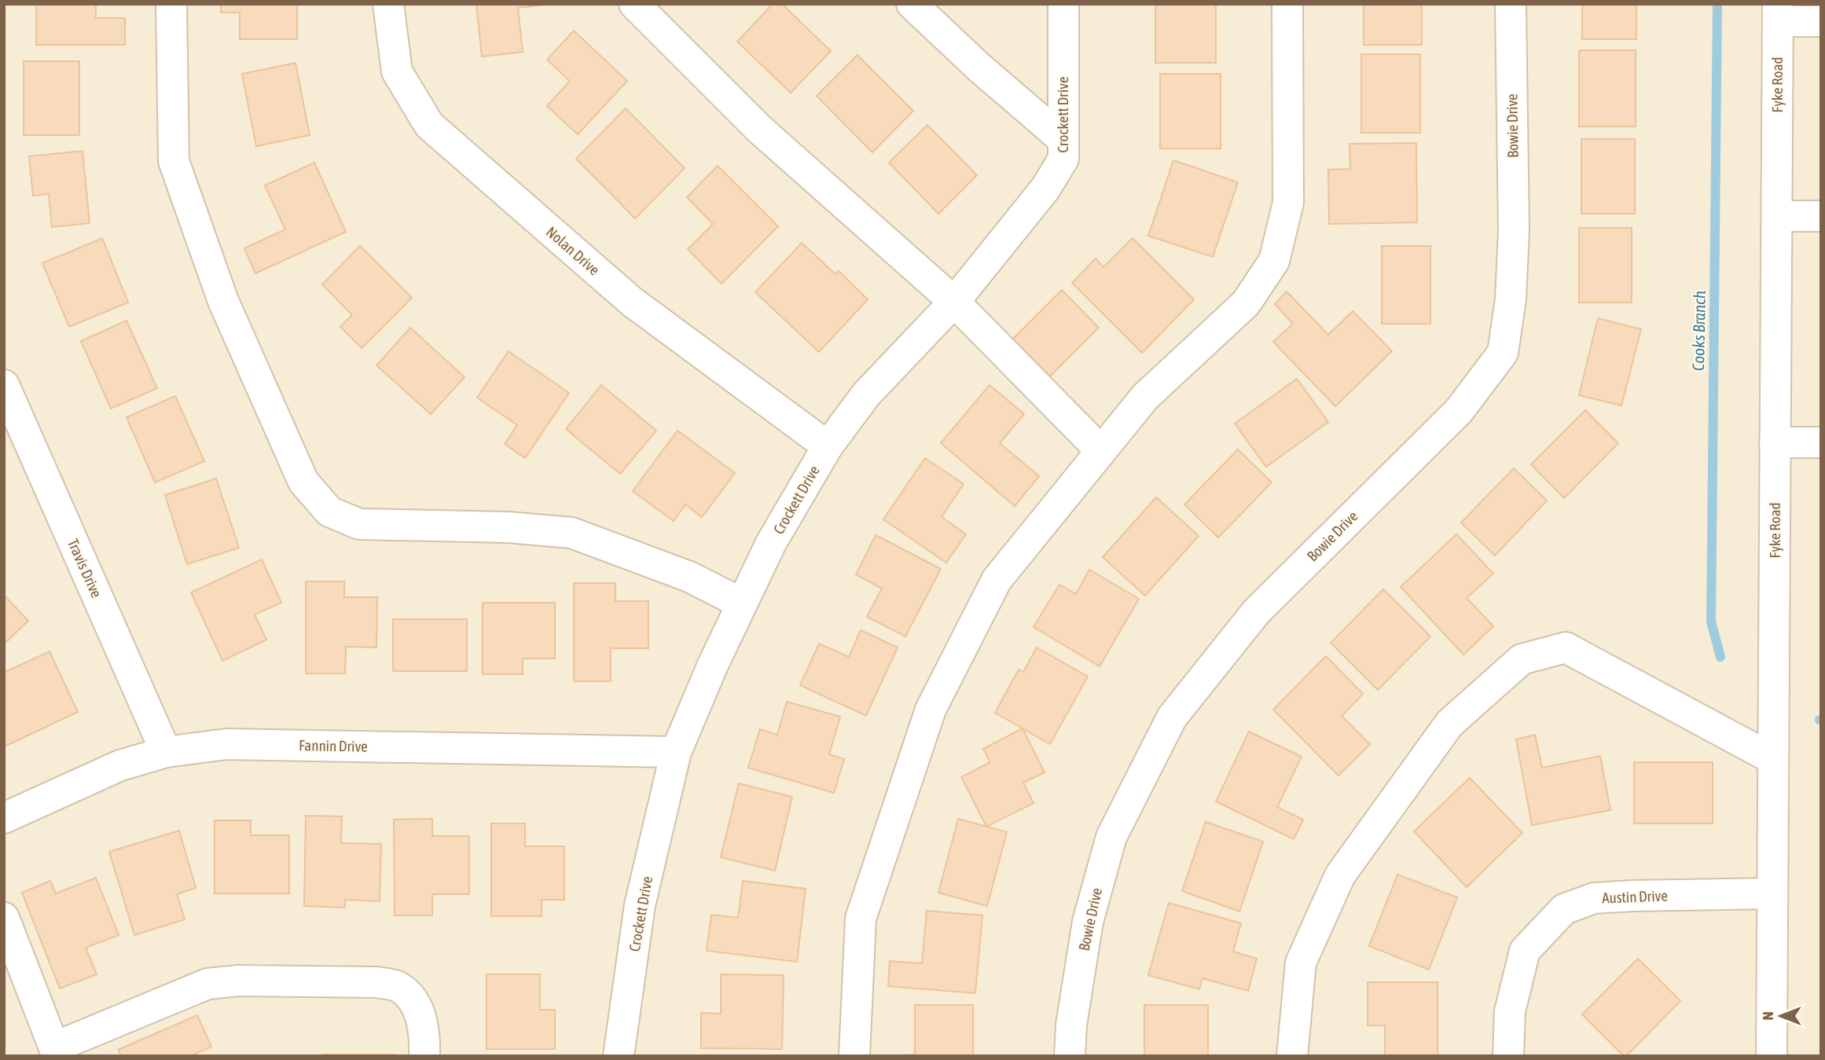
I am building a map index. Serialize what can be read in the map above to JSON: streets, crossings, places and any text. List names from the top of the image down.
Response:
{
  "streets": {
    "street": [
      "Fyke Road",
      "Crockett Drive",
      "Bowie Drive",
      "Nolan Drive",
      "Travis Drive",
      "Fannin Drive",
      "Austin Drive"
    ]
  },
  "crossings": [
    ["Fyke Road", "Austin Drive"],
    ["Crockett Drive", "Nolan Drive"],
    ["Crockett Drive", "Fannin Drive"],
    ["Travis Drive", "Fannin Drive"]
  ],
  "water": ["Cooks Branch"],
  "north": "left"
}
